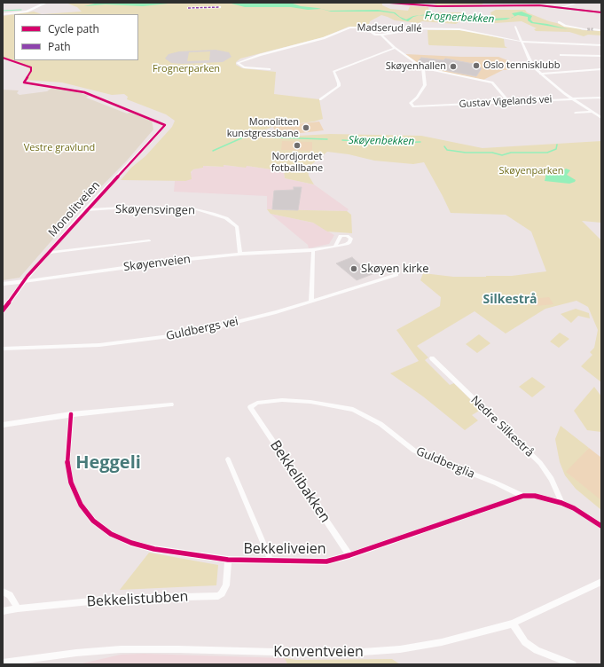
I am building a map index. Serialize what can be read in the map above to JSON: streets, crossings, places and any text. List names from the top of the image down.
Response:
{
  "streets": {
    "street": [
      "Madserud allé",
      "Gustav Vigelands vei",
      "Monolitveien",
      "Skøyensvingen",
      "Skøyenveien",
      "Guldbergs vei",
      "Nedre Silkestrå",
      "Guldberglia",
      "Bekkelibakken",
      "Bekkeliveien",
      "Bekkelistubben",
      "Konventveien"
    ]
  },
  "crossings": [
    ["Monolitveien", "Skøyensvingen"],
    ["Monolitveien", "Skøyenveien"],
    ["Skøyensvingen", "Skøyenveien"],
    ["Nedre Silkestrå", "Bekkeliveien"],
    ["Guldberglia", "Bekkelibakken"],
    ["Guldberglia", "Bekkeliveien"],
    ["Bekkelibakken", "Bekkeliveien"],
    ["Bekkeliveien", "Bekkelistubben"]
  ],
  "districts": ["Silkestrå", "Heggeli"],
  "water": ["Frognerbekken", "Skøyenbekken"],
  "parks": ["Frognerparken", "Vestre gravlund", "Skøyenparken"],
  "places": [
    "Oslo tennisklubb",
    "Skøyenhallen",
    "Monolitten kunstgressbane",
    "Nordjordet fotballbane",
    "Skøyen kirke"
  ],
  "legend": ["Cycle path", "Path"]
}
